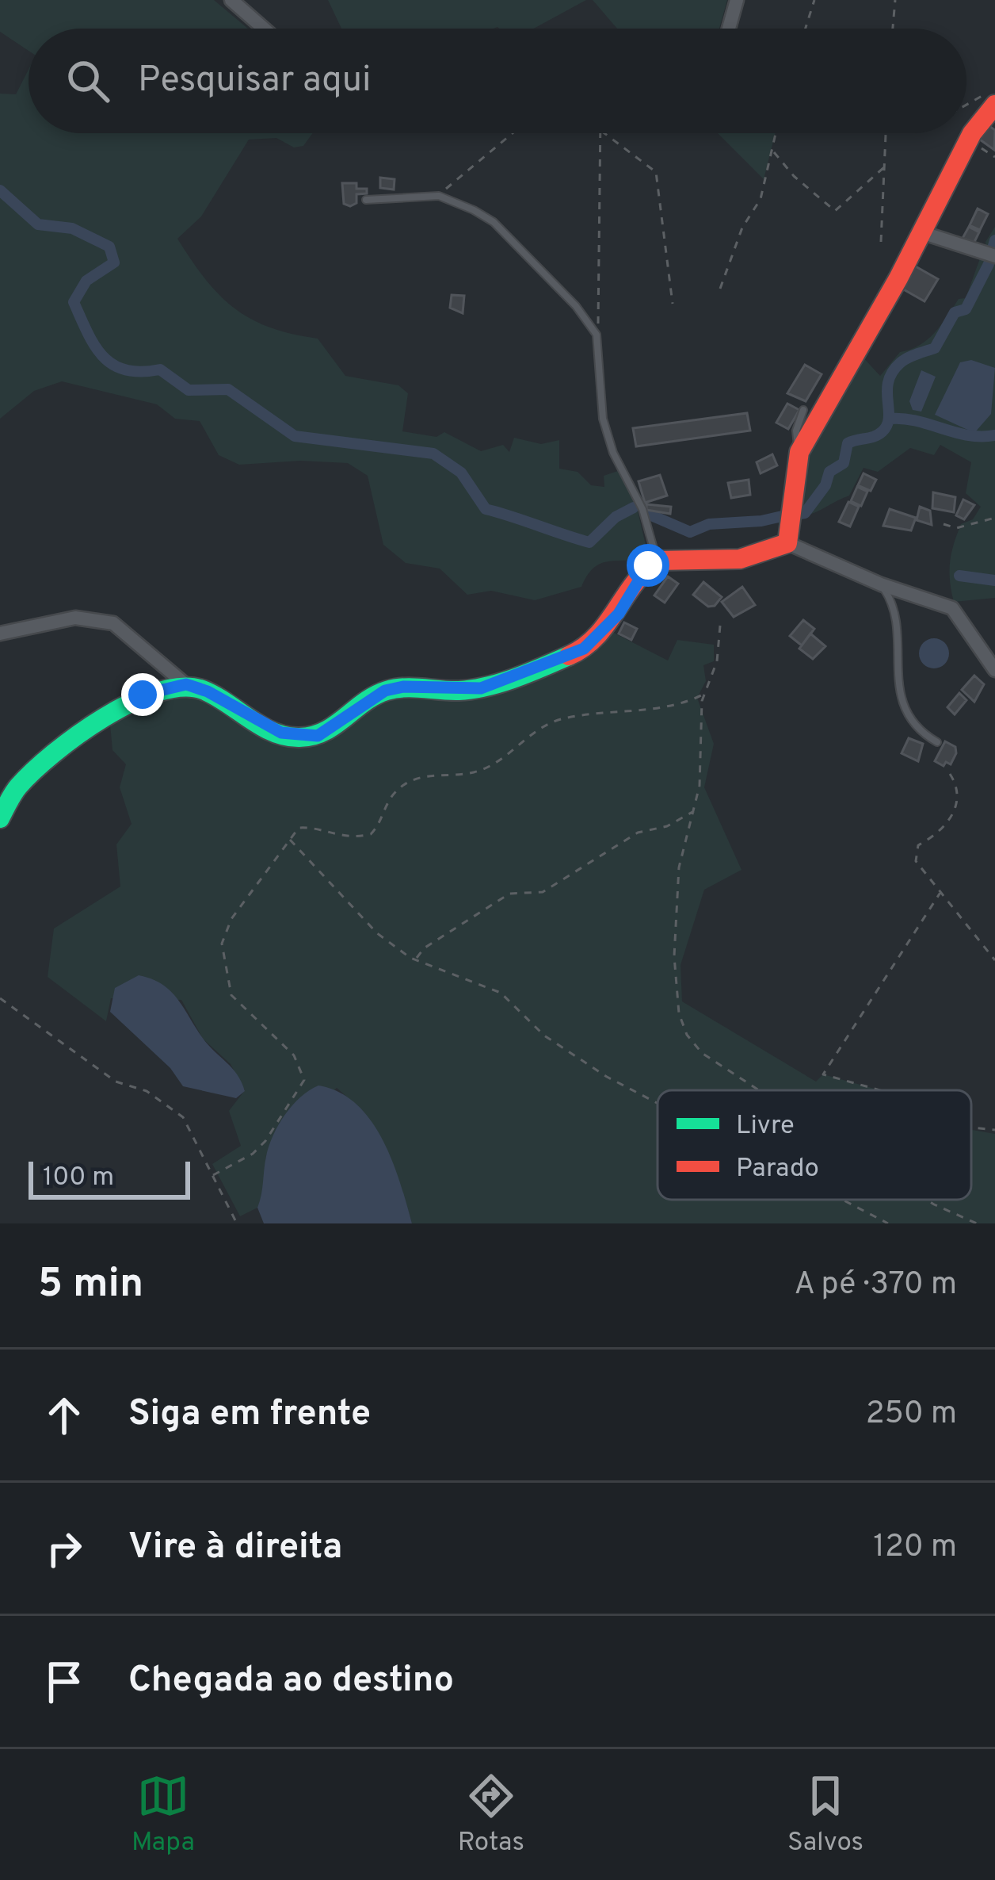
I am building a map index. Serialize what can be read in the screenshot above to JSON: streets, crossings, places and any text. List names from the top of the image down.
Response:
{
  "legend": ["Livre", "Parado"],
  "scale_bar": "100 m",
  "page": {
    "search": "Pesquisar aqui",
    "scale": "100 m",
    "heading": ["5 min", "A pé · 370 m"],
    "list": [
      ["Siga em frente", "250 m"],
      ["Vire à direita", "120 m"],
      "Chegada ao destino"
    ],
    "nav": ["Mapa", "Rotas", "Salvos"]
  }
}
